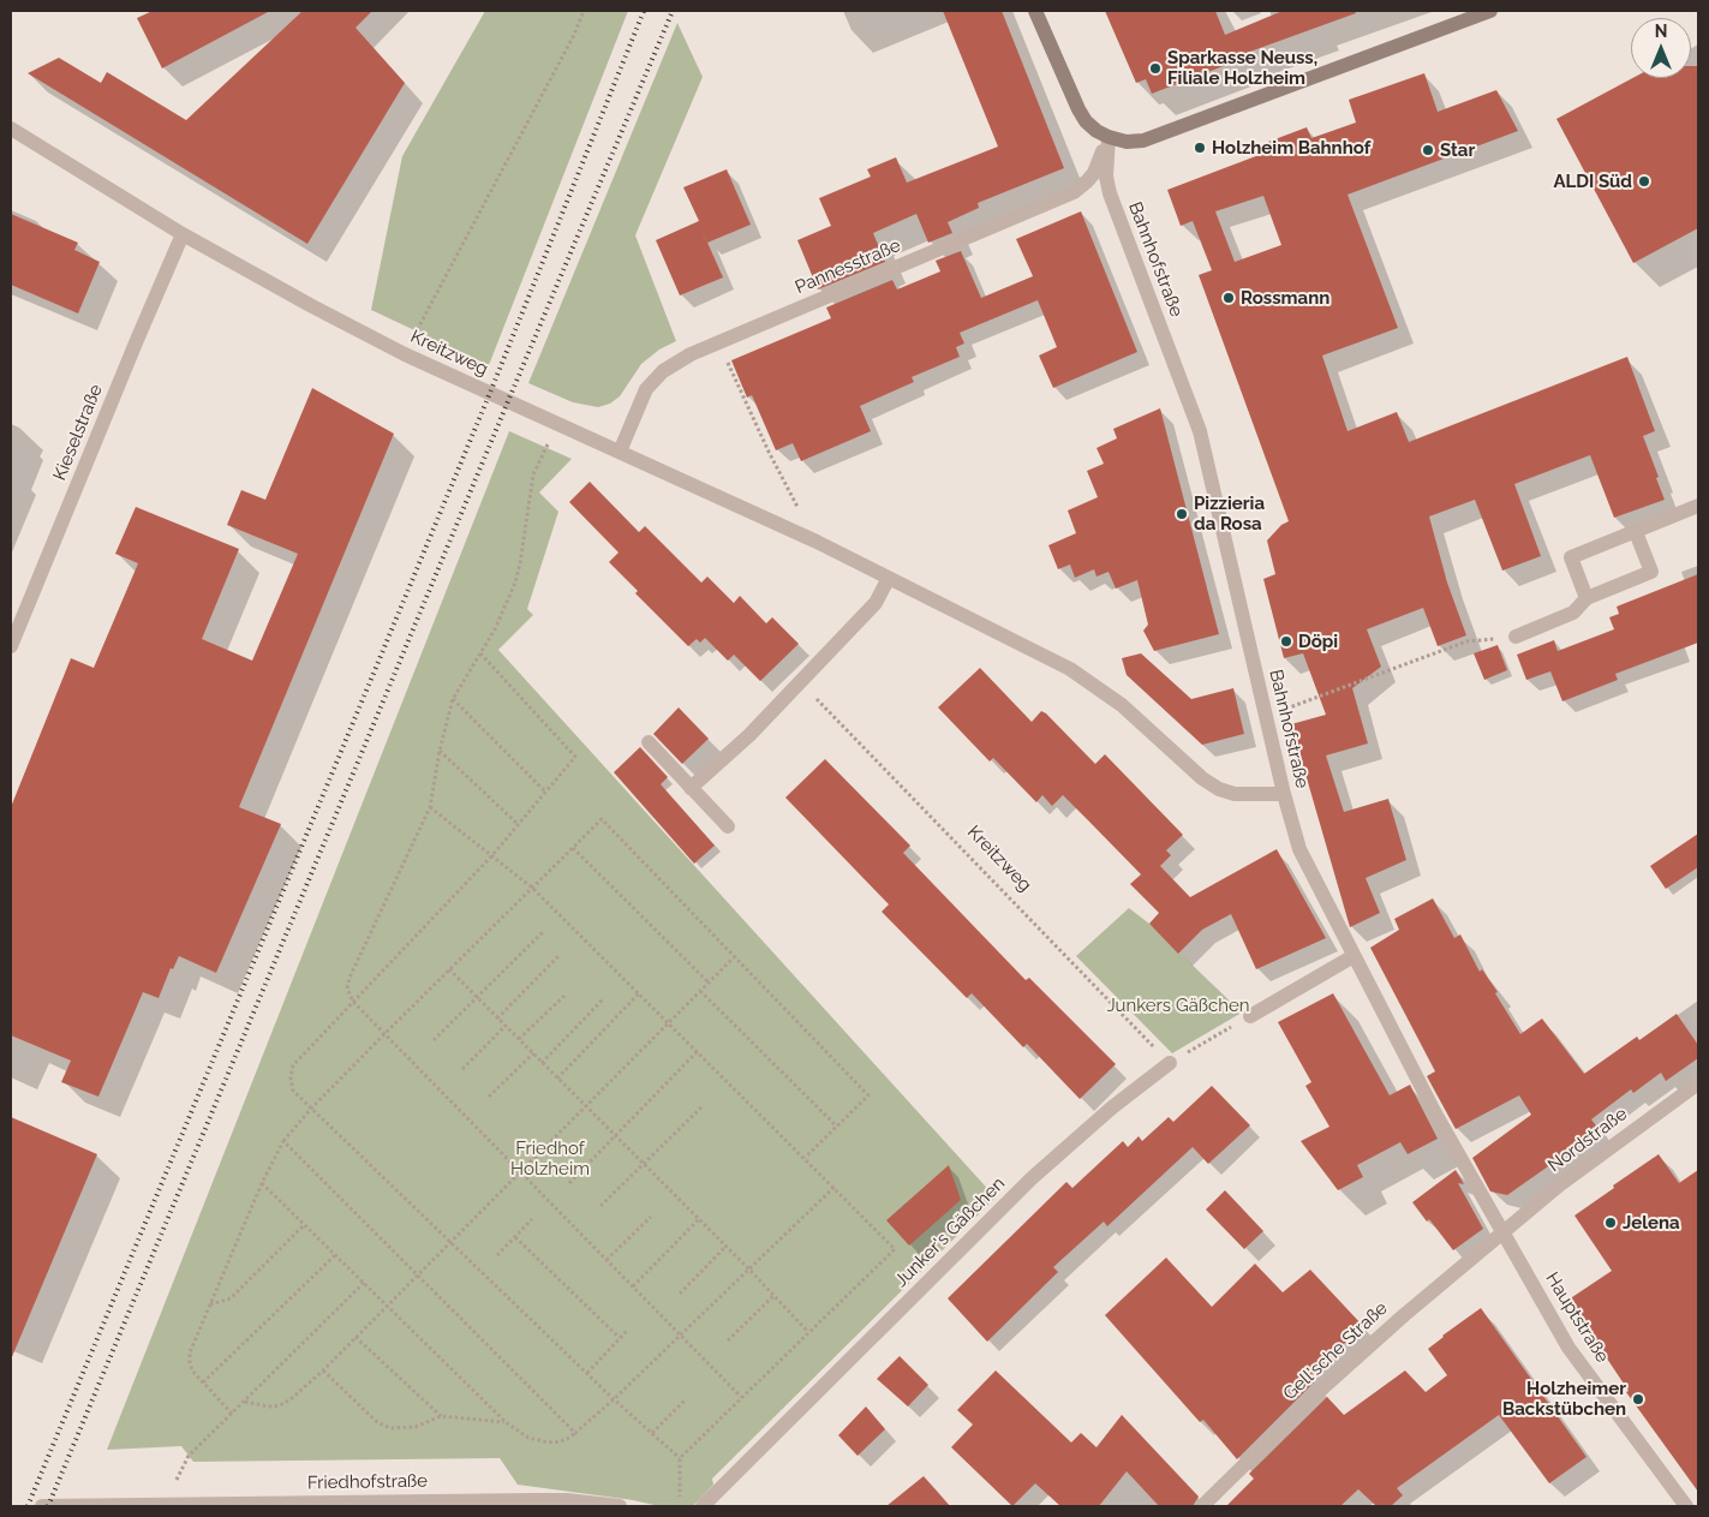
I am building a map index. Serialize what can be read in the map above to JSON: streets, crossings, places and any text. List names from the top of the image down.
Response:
{
  "streets": {
    "street": [
      "Bahnhofstraße",
      "Pannesstraße",
      "Kreitzweg",
      "Kieselstraße",
      "Nordstraße",
      "Junker's Gäßchen",
      "Hauptstraße",
      "Gell'sche Straße",
      "Friedhofstraße"
    ]
  },
  "crossings": [
    ["Bahnhofstraße", "Pannesstraße"],
    ["Bahnhofstraße", "Kreitzweg"],
    ["Bahnhofstraße", "Nordstraße"],
    ["Bahnhofstraße", "Hauptstraße"],
    ["Bahnhofstraße", "Gell'sche Straße"],
    ["Pannesstraße", "Kreitzweg"],
    ["Kreitzweg", "Kieselstraße"],
    ["Kreitzweg", "Junker's Gäßchen"],
    ["Nordstraße", "Hauptstraße"],
    ["Nordstraße", "Gell'sche Straße"],
    ["Hauptstraße", "Gell'sche Straße"]
  ],
  "parks": ["Junkers Gäßchen", "Friedhof Holzheim"],
  "places": [
    "Sparkasse Neuss, Filiale Holzheim",
    "Holzheim Bahnhof",
    "Star",
    "ALDI Süd",
    "Rossmann",
    "Pizzieria da Rosa",
    "Döpi",
    "Jelena",
    "Holzheimer Backstübchen"
  ],
  "north": "top"
}
